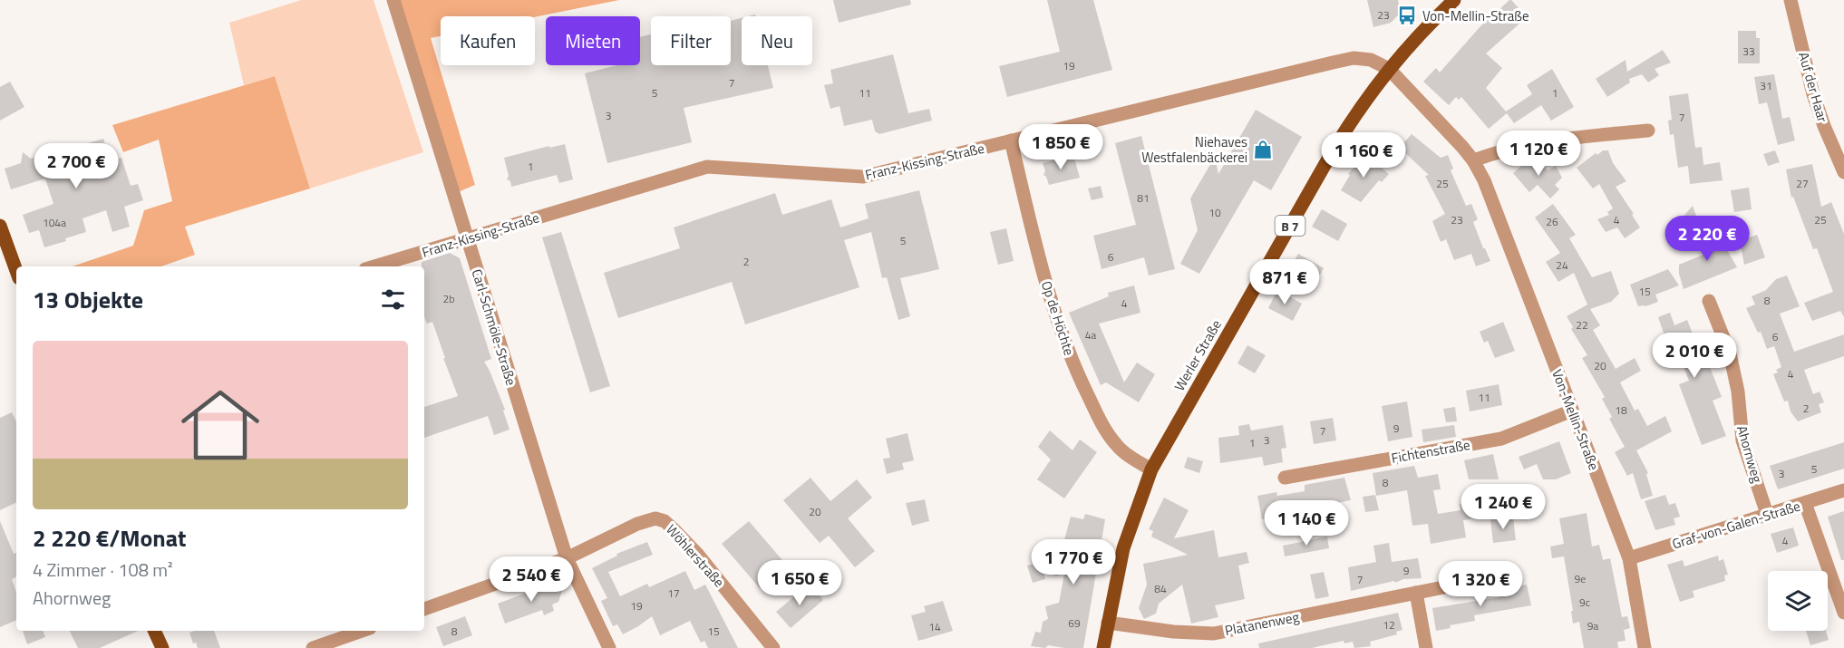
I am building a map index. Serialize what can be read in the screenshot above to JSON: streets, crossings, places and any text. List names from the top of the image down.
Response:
{
  "streets": {
    "main road": ["B 7", "Werler Straße"],
    "street": [
      "Auf der Haar",
      "Franz-Kissing-Straße",
      "Op de Höchte",
      "Carl-Schmöle-Straße",
      "Von-Mellin-Straße",
      "Fichtenstraße",
      "Ahornweg",
      "Graf-von-Galen-Straße",
      "Wöhlerstraße",
      "Platanenweg"
    ]
  },
  "crossings": [
    ["Franz-Kissing-Straße", "Op de Höchte"],
    ["Franz-Kissing-Straße", "Carl-Schmöle-Straße"],
    ["Franz-Kissing-Straße", "Werler Straße"],
    ["Franz-Kissing-Straße", "Von-Mellin-Straße"],
    ["Op de Höchte", "Werler Straße"],
    ["Carl-Schmöle-Straße", "Wöhlerstraße"],
    ["Werler Straße", "Von-Mellin-Straße"],
    ["Werler Straße", "Platanenweg"],
    ["Von-Mellin-Straße", "Fichtenstraße"],
    ["Von-Mellin-Straße", "Graf-von-Galen-Straße"],
    ["Ahornweg", "Graf-von-Galen-Straße"]
  ],
  "places": {
    "bus stop": ["Von-Mellin-Straße"],
    "shop": ["Niehaves Westfalenbäckerei"]
  },
  "house_numbers": [
    "23",
    "33",
    "19",
    "7",
    "31",
    "5",
    "11",
    "1",
    "3",
    "7",
    "1",
    "25",
    "27",
    "81",
    "10",
    "23",
    "4",
    "25",
    "26",
    "104a",
    "5",
    "6",
    "2",
    "24",
    "15",
    "2b",
    "8",
    "4",
    "22",
    "4a",
    "6",
    "20",
    "4",
    "11",
    "2",
    "18",
    "9",
    "7",
    "3",
    "1",
    "5",
    "3",
    "8",
    "20",
    "4",
    "9",
    "9e",
    "7",
    "84",
    "17",
    "9c",
    "19",
    "69",
    "12",
    "9a",
    "14",
    "8",
    "15"
  ],
  "page": {
    "chip": [
      "Kaufen",
      "Mieten",
      "Filter",
      "Neu"
    ],
    "price": [
      "1 850 €",
      "1 120 €",
      "1 160 €",
      "2 700 €",
      "2 220 €",
      "871 €",
      "2 010 €",
      "1 240 €",
      "1 140 €",
      "1 770 €",
      "2 540 €",
      "1 650 €",
      "1 320 €"
    ],
    "heading": "13 Objekte",
    "list": [
      {
        "name": "2 220 €/Monat",
        "note": "4 Zimmer · 108 m² · Ahornweg"
      }
    ]
  }
}
